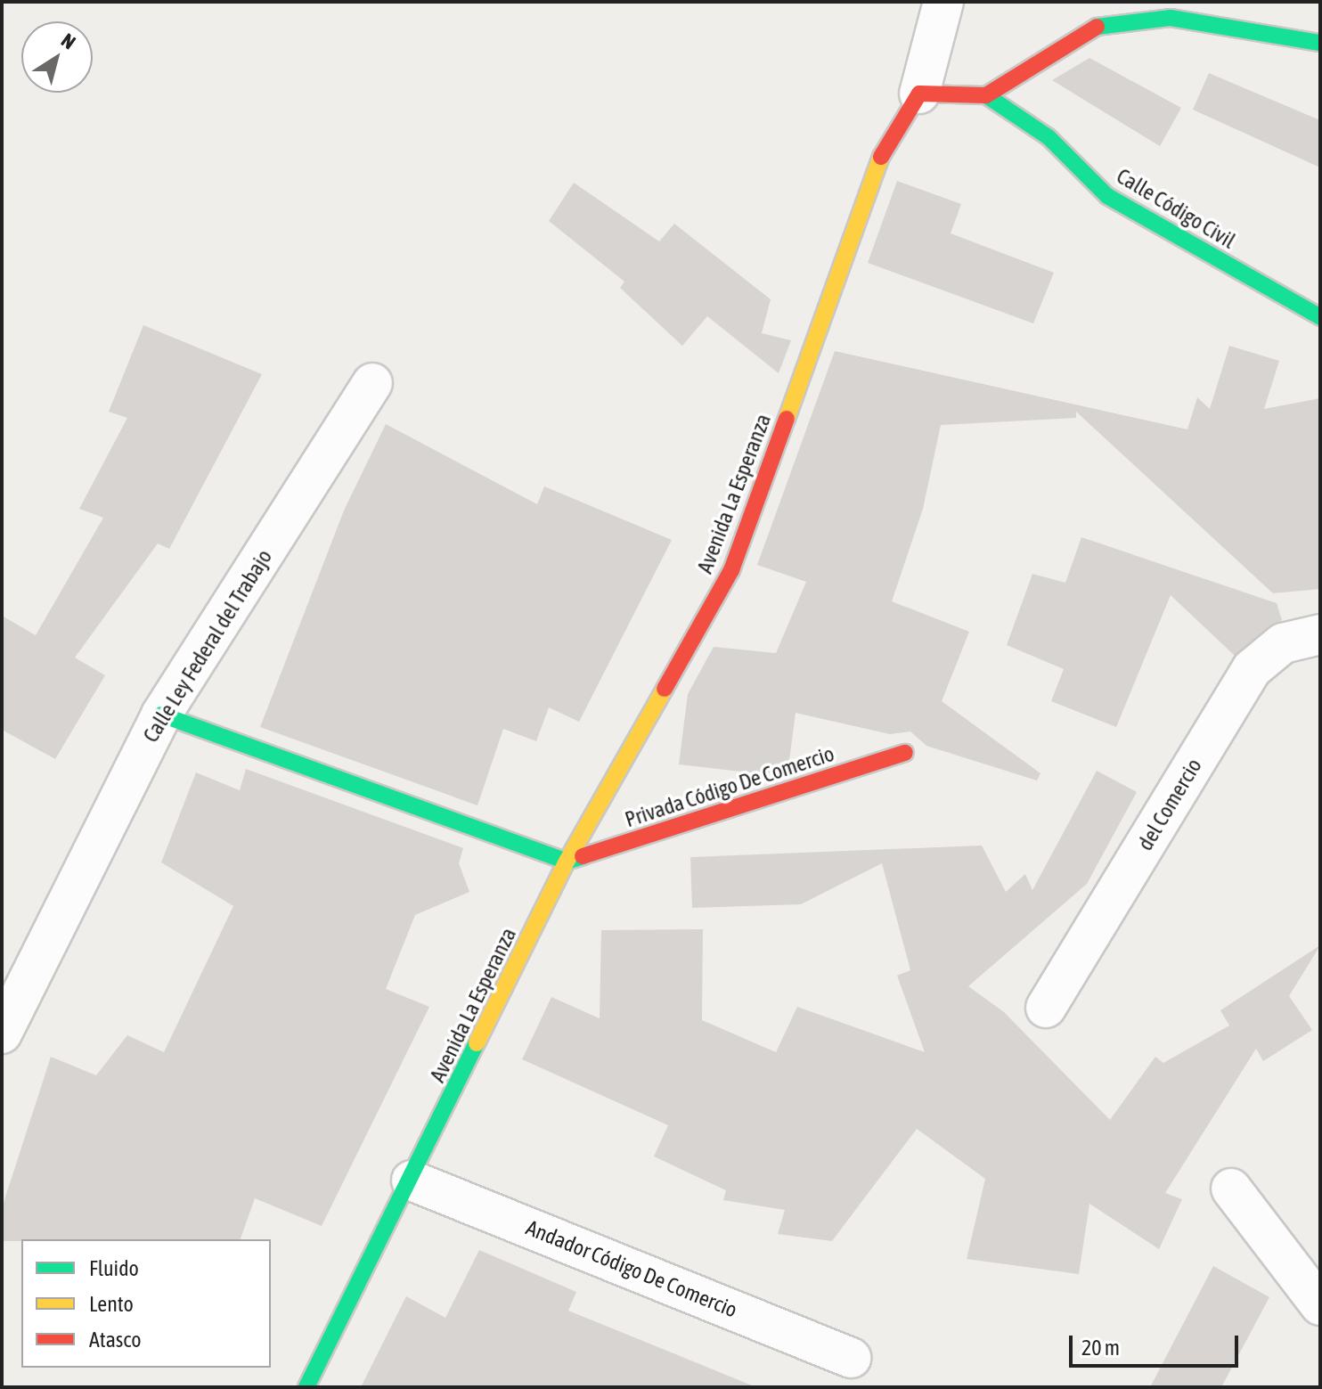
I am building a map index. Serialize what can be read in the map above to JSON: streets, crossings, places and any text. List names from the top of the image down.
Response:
{
  "streets": {
    "street": [
      "Calle Código Civil",
      "Avenida La Esperanza",
      "Calle Ley Federal del Trabajo",
      "Privada Código De Comercio",
      "del Comercio",
      "Andador Código De Comercio"
    ]
  },
  "crossings": [
    ["Avenida La Esperanza", "Privada Código De Comercio"],
    ["Avenida La Esperanza", "Andador Código De Comercio"]
  ],
  "legend": ["Fluido", "Lento", "Atasco"],
  "scale_bar": "20 m",
  "north": "top right"
}
